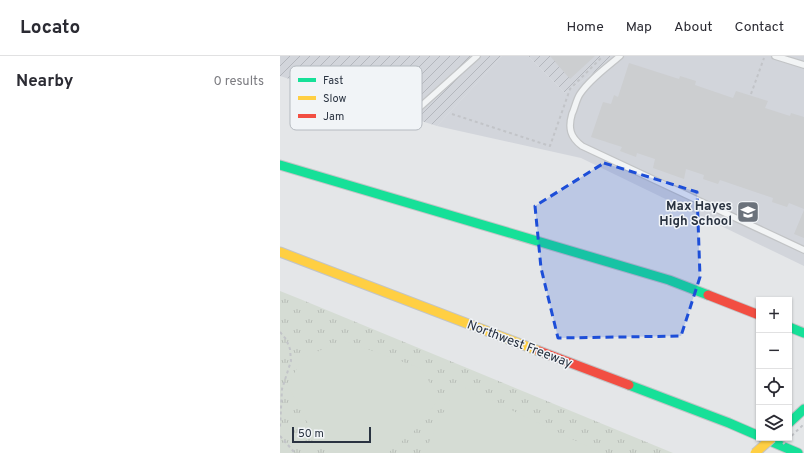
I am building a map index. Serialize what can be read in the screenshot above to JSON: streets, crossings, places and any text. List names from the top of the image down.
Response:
{
  "streets": {
    "main road": ["Northwest Freeway"]
  },
  "places": {
    "school or university": ["Max Hayes High School"]
  },
  "legend": ["Fast", "Slow", "Jam"],
  "scale_bar": "50 m",
  "page": {
    "header": "Locato",
    "nav": [
      "Home",
      "Map",
      "About",
      "Contact"
    ],
    "heading": ["Nearby", "0 results"],
    "map_buttons": ["+", "−"],
    "scale": "50 m"
  }
}
